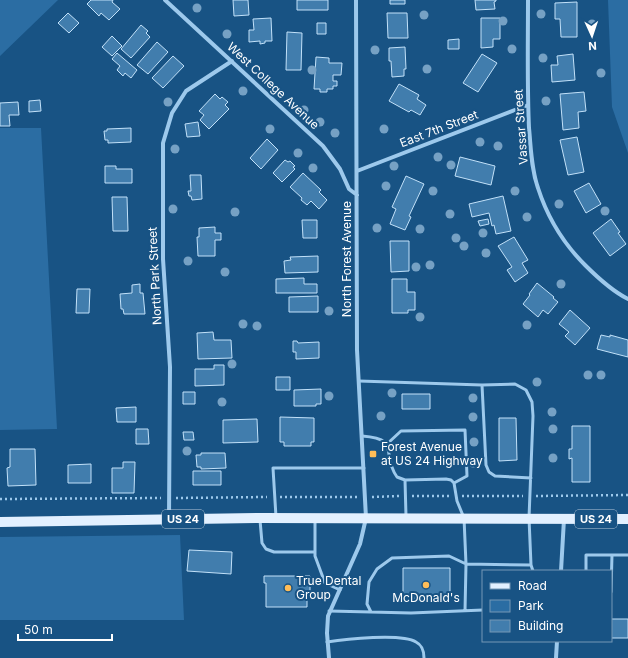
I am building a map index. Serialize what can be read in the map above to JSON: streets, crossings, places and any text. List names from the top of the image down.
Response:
{
  "streets": {
    "main road": ["US 24"],
    "street": [
      "West College Avenue",
      "Vassar Street",
      "East 7th Street",
      "North Forest Avenue",
      "North Park Street"
    ]
  },
  "crossings": [
    ["West College Avenue", "North Forest Avenue"],
    ["West College Avenue", "North Park Street"],
    ["Vassar Street", "East 7th Street"],
    ["East 7th Street", "North Forest Avenue"],
    ["North Forest Avenue", "US 24"],
    ["North Park Street", "US 24"]
  ],
  "places": {
    "transit": ["Forest Avenue at US 24 Highway"],
    "other": ["McDonald's", "True Dental Group"]
  },
  "legend": ["Road", "Park", "Building"],
  "scale_bar": "50 m",
  "north": "bottom"
}
